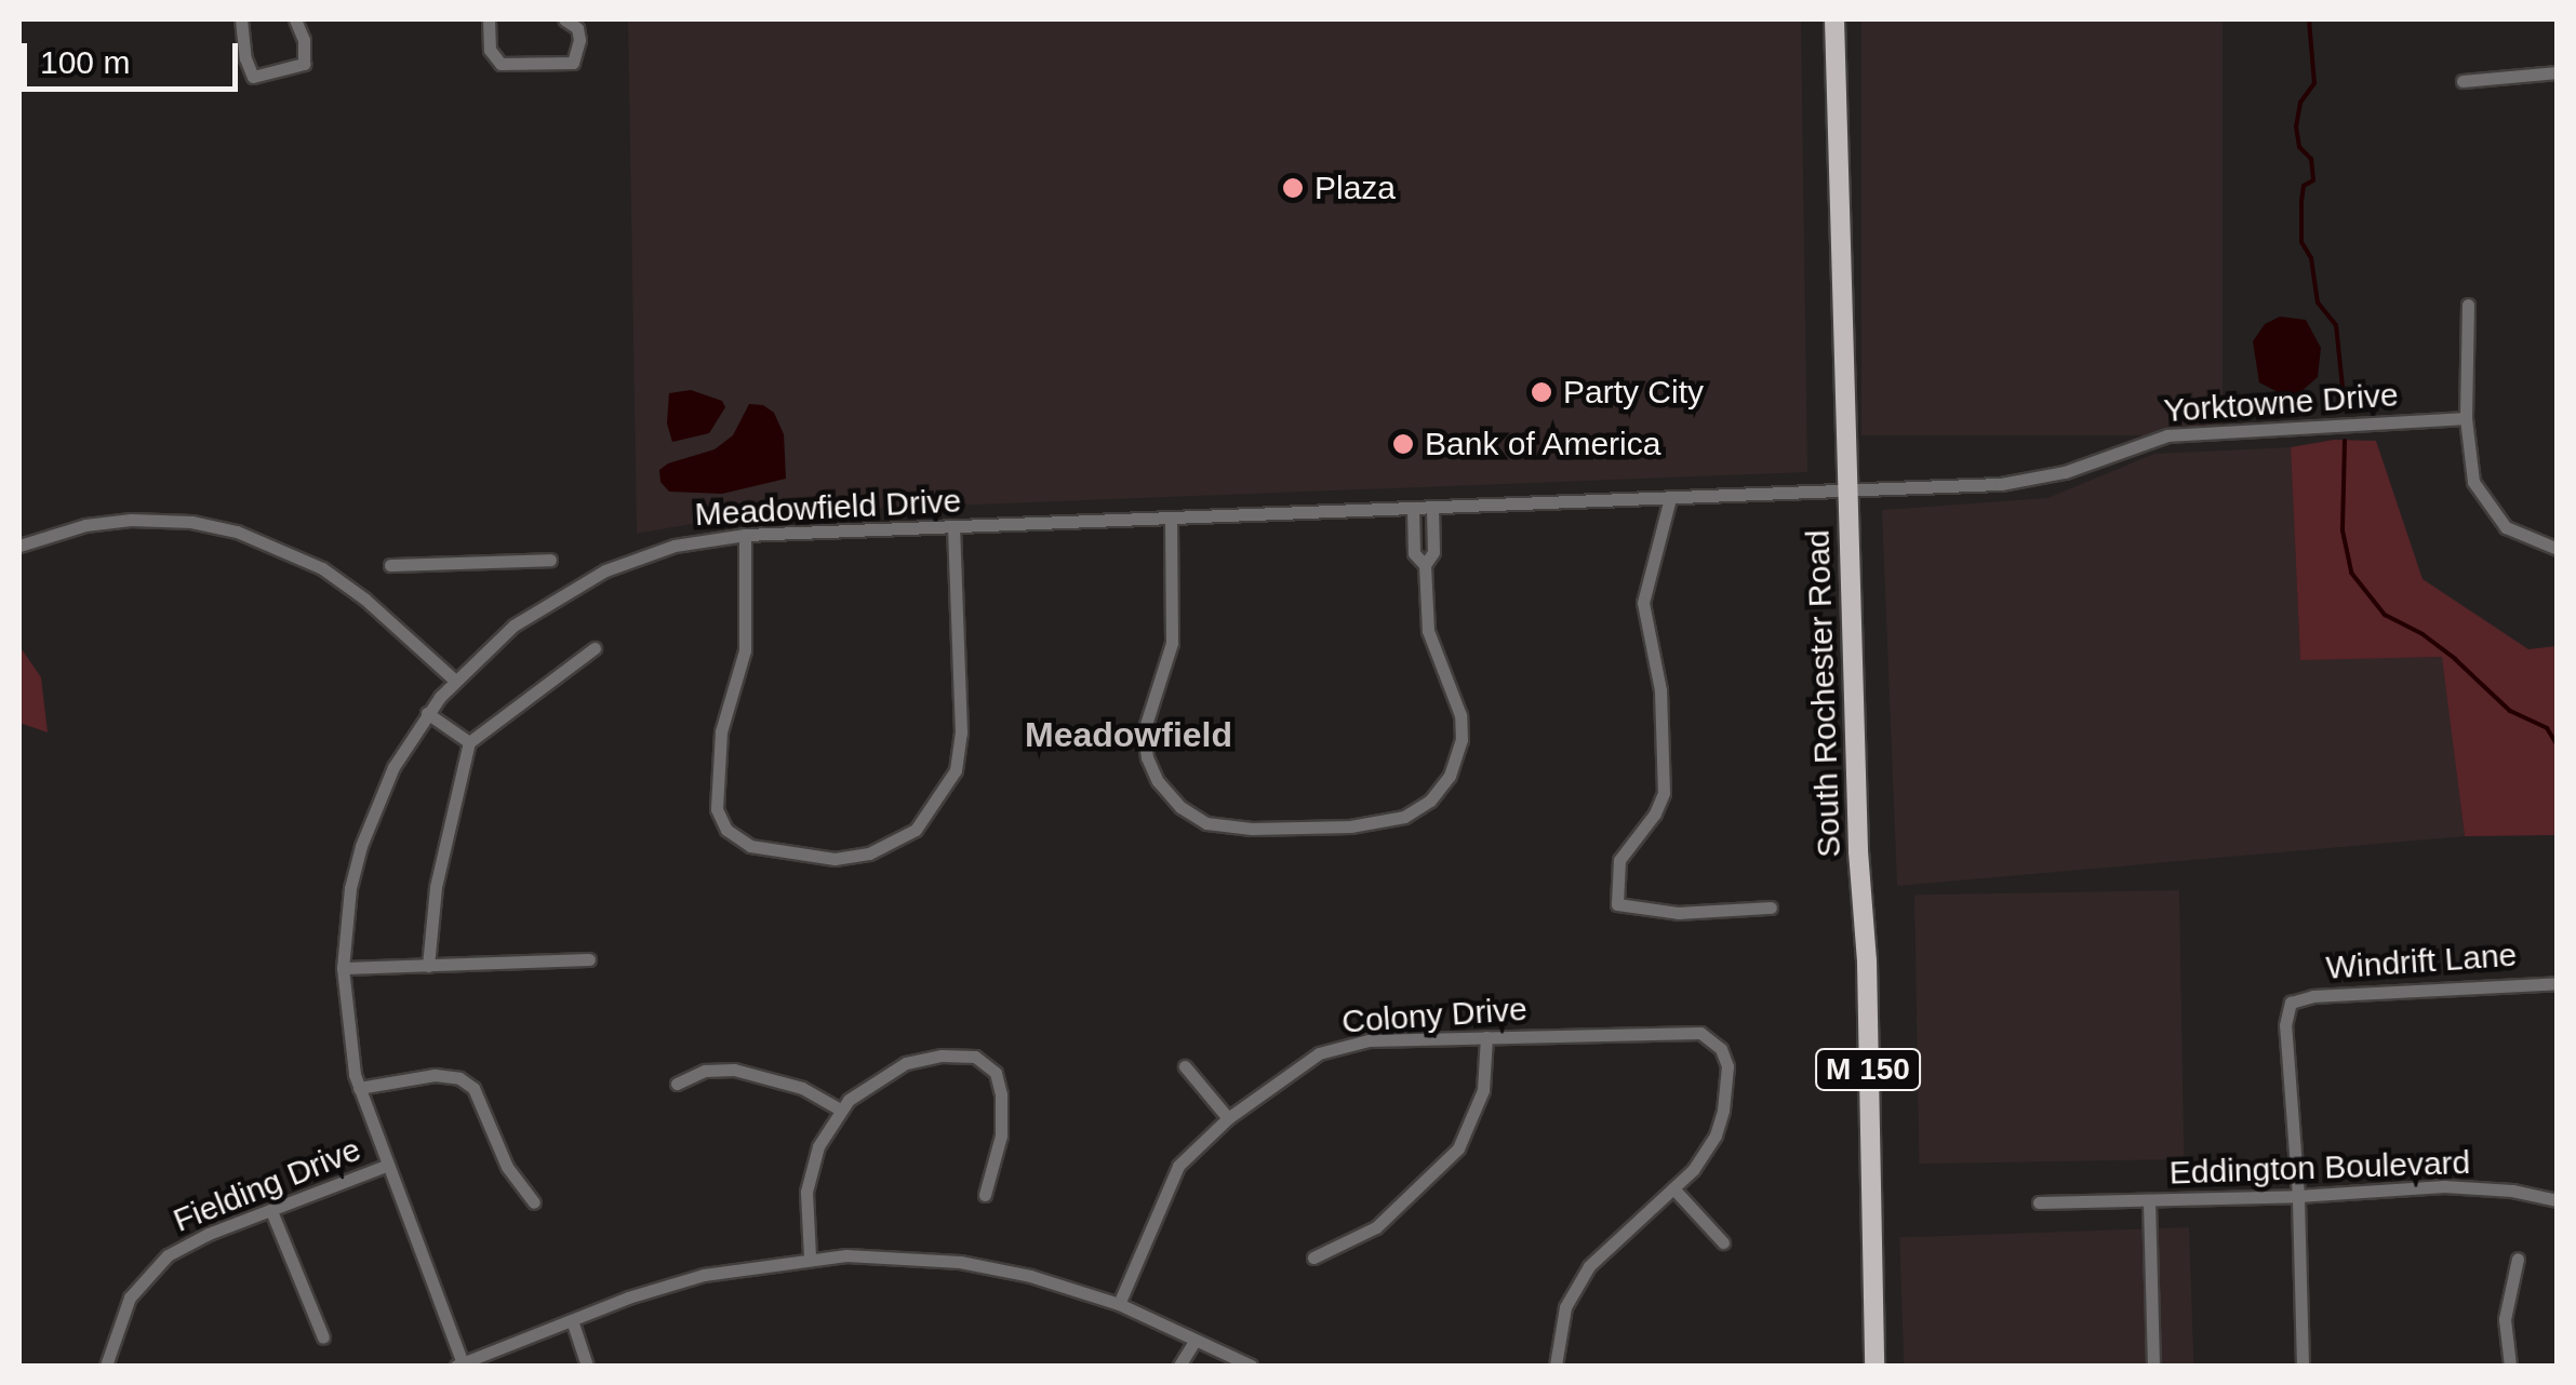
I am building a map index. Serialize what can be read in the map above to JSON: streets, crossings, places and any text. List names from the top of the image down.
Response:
{
  "streets": {
    "main road": ["South Rochester Road", "M 150"],
    "street": [
      "Yorktowne Drive",
      "Meadowfield Drive",
      "Windrift Lane",
      "Colony Drive",
      "Eddington Boulevard",
      "Fielding Drive"
    ]
  },
  "crossings": [
    ["Yorktowne Drive", "Meadowfield Drive"],
    ["Yorktowne Drive", "South Rochester Road"],
    ["Meadowfield Drive", "South Rochester Road"],
    ["Meadowfield Drive", "Fielding Drive"],
    ["Windrift Lane", "Eddington Boulevard"]
  ],
  "districts": ["Meadowfield"],
  "places": ["Plaza", "Party City", "Bank of America"],
  "scale_bar": "100 m"
}
